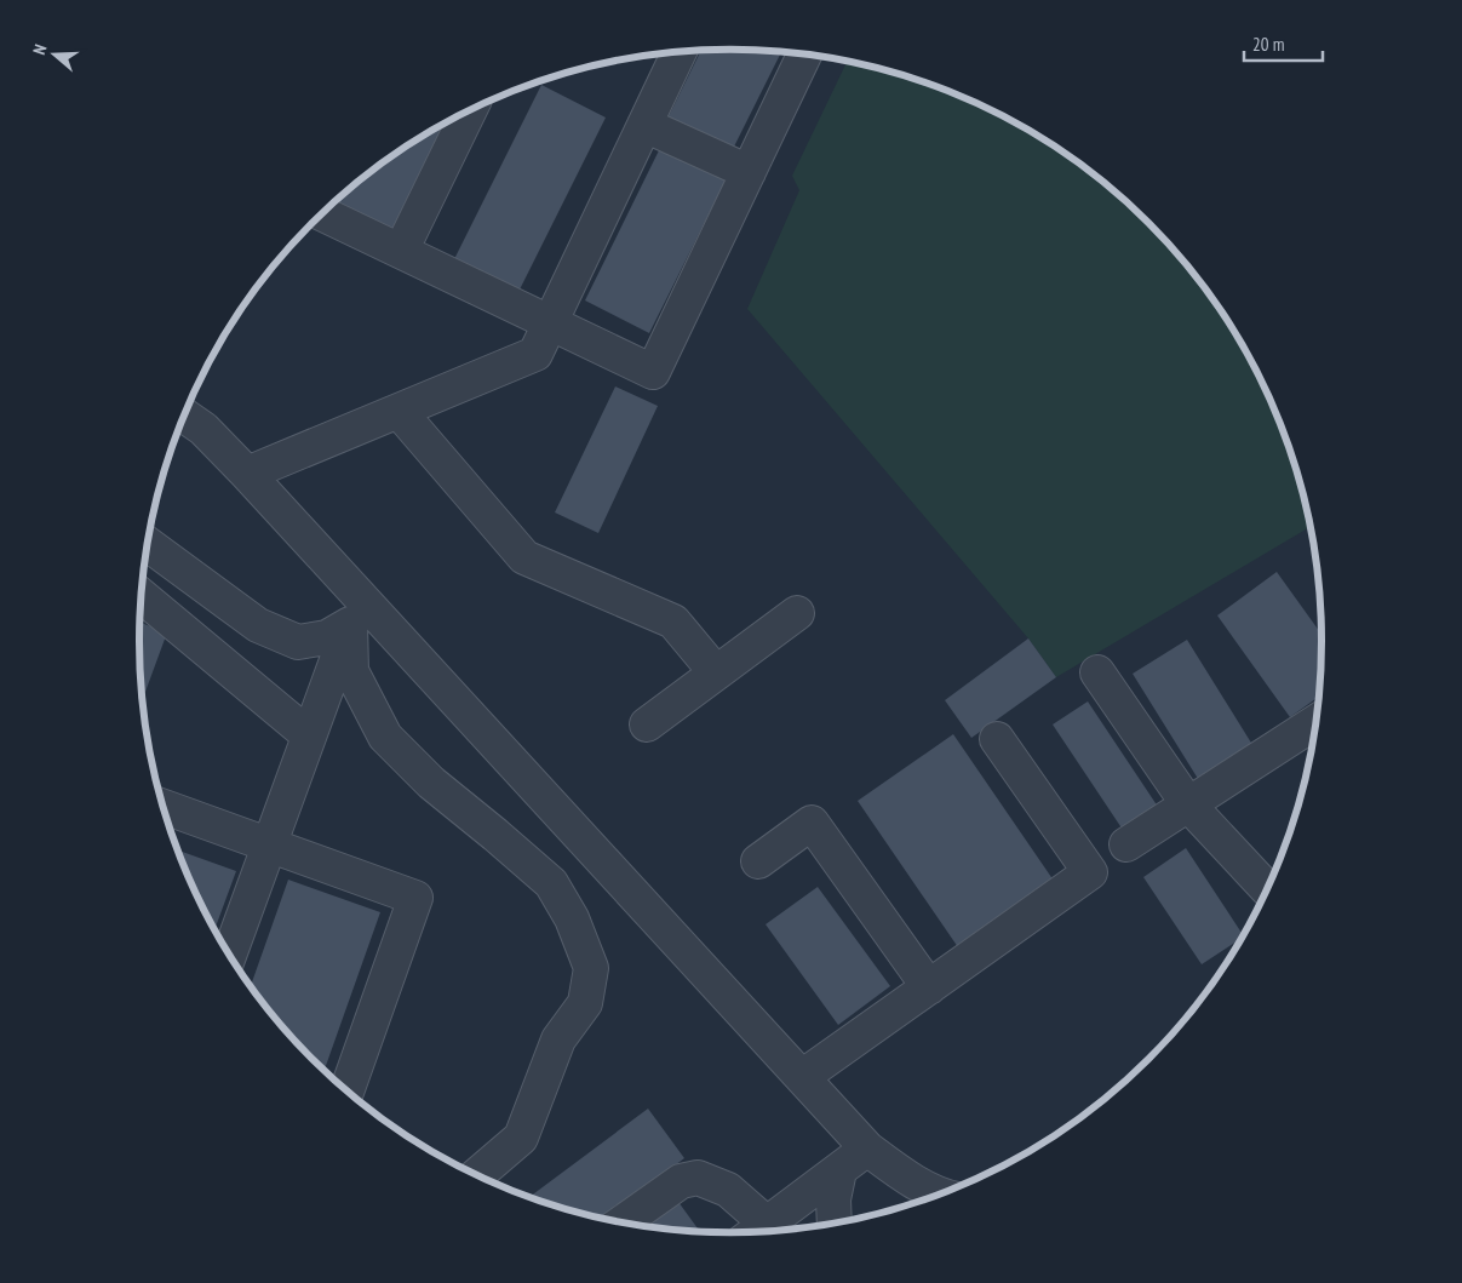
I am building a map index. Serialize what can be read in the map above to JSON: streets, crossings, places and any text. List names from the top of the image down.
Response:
{
  "scale_bar": "20 m",
  "north": "left"
}
